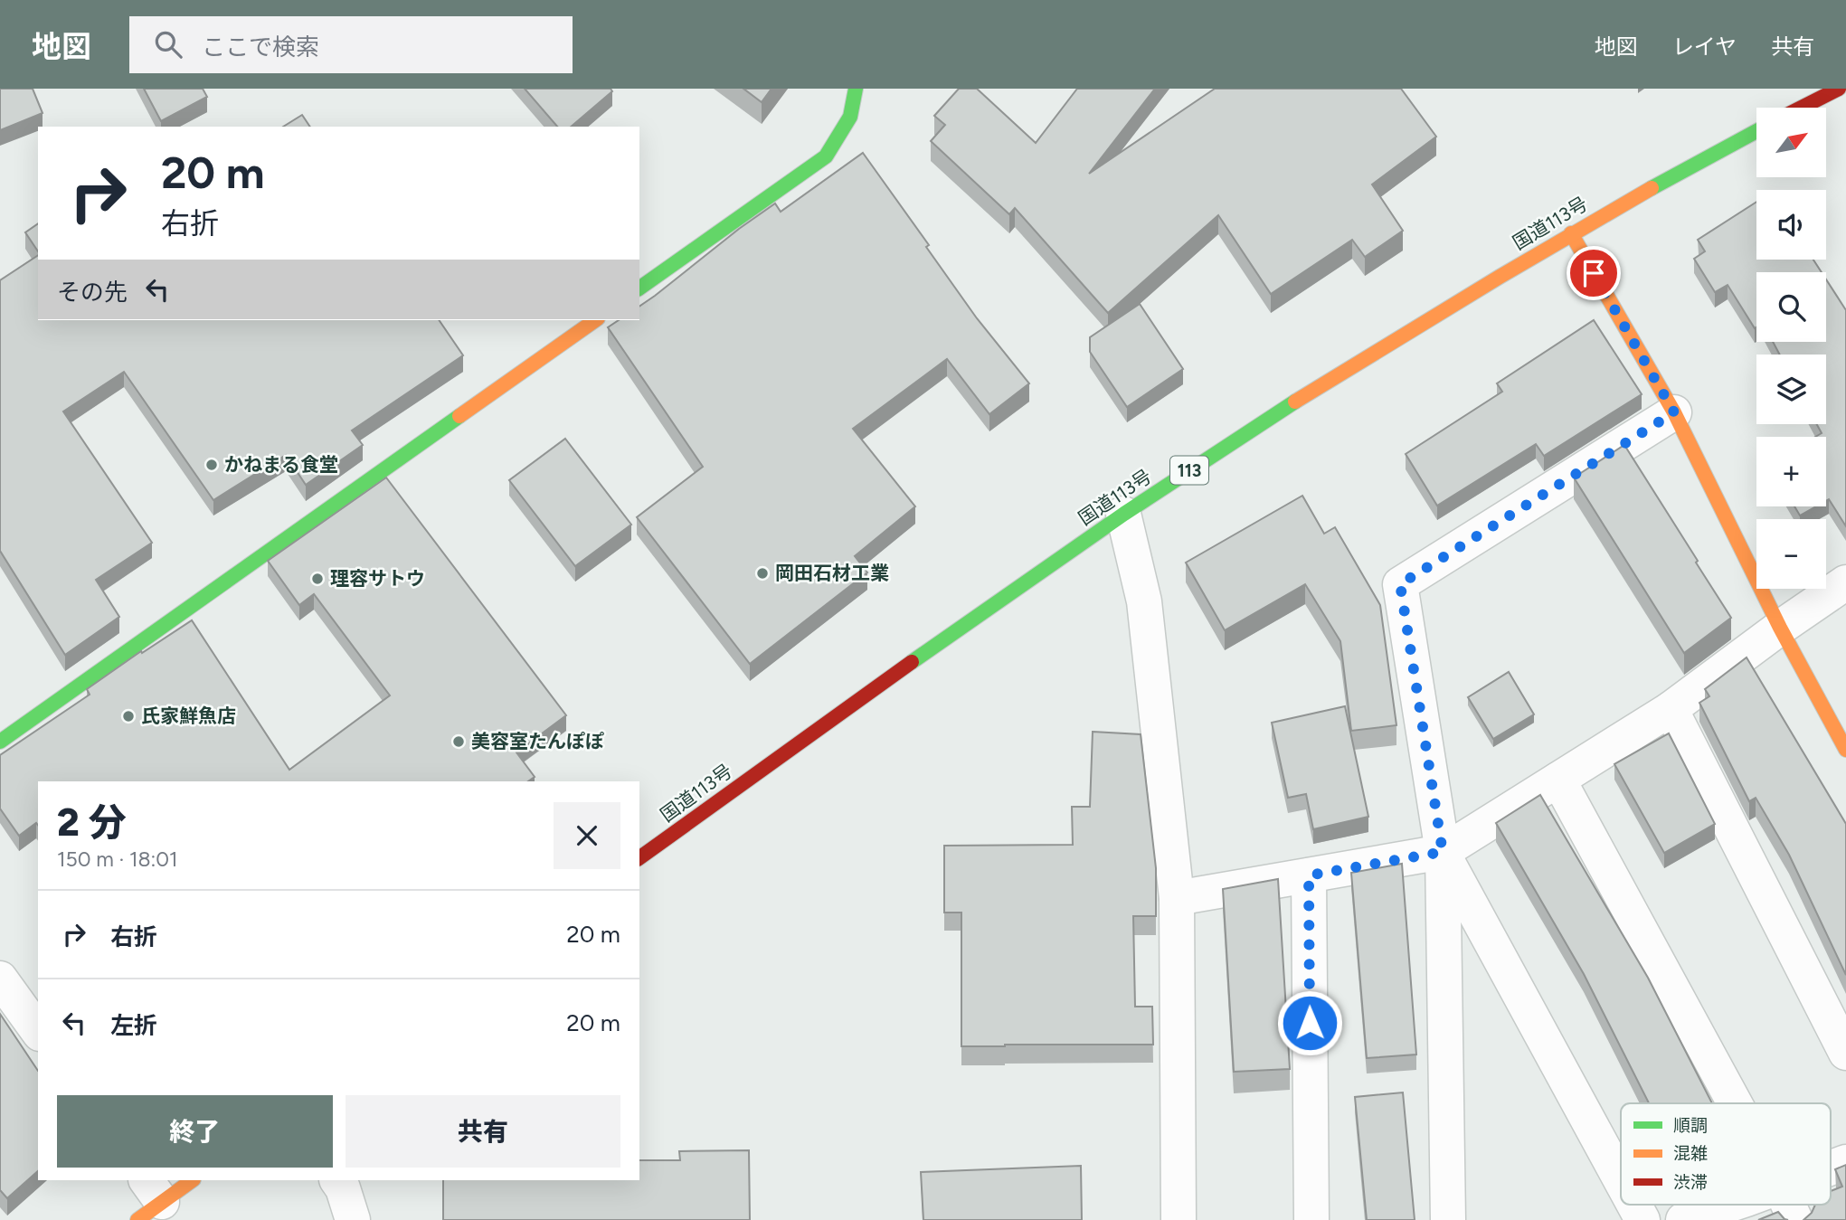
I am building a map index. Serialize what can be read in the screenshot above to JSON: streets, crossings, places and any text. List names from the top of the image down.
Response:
{
  "streets": {
    "main road": ["国道113号", "113"]
  },
  "places": [
    "かねまる食堂",
    "岡田石材工業",
    "理容サトウ",
    "氏家鮮魚店",
    "美容室たんぽぽ"
  ],
  "legend": ["順調", "混雑", "渋滞"],
  "north": "top right",
  "page": {
    "header": "地図",
    "search": "ここで検索",
    "nav": ["地図", "レイヤ", "共有"],
    "map_buttons": ["+", "−"],
    "turn": ["20 m", "右折"],
    "then": "その先",
    "heading": ["2 分", "150 m · 18:01"],
    "list": [
      {
        "name": "右折",
        "value": "20 m"
      },
      {
        "name": "左折",
        "value": "20 m"
      }
    ],
    "buttons": ["終了", "共有"]
  }
}
